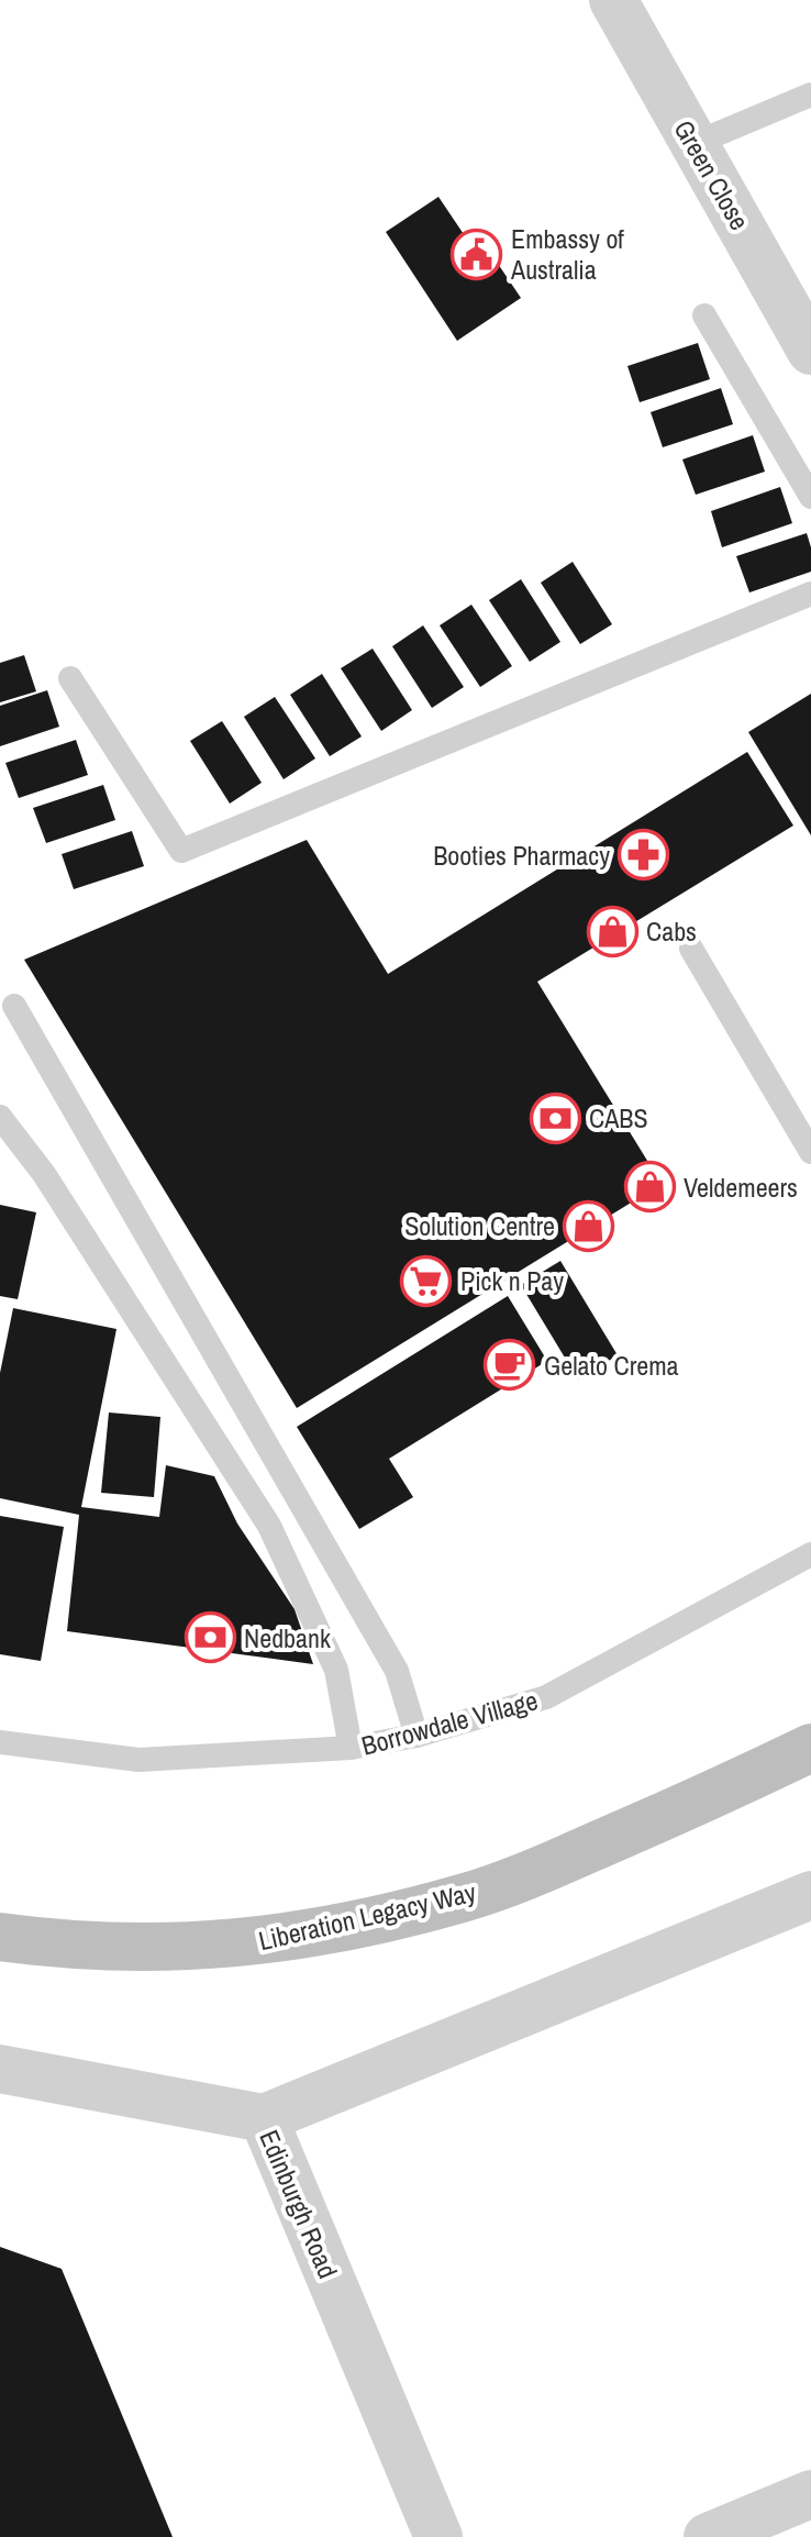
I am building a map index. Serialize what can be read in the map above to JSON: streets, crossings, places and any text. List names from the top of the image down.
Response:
{
  "streets": {
    "main road": ["Liberation Legacy Way"],
    "street": ["Green Close", "Edinburgh Road"],
    "lane": ["Borrowdale Village"]
  },
  "places": {
    "public building": ["Embassy of Australia"],
    "pharmacy": ["Booties Pharmacy"],
    "shop": ["Cabs", "Veldemeers", "Solution Centre"],
    "bank": ["CABS", "Nedbank"],
    "supermarket": ["Pick n Pay"],
    "cafe": ["Gelato Crema"]
  }
}
